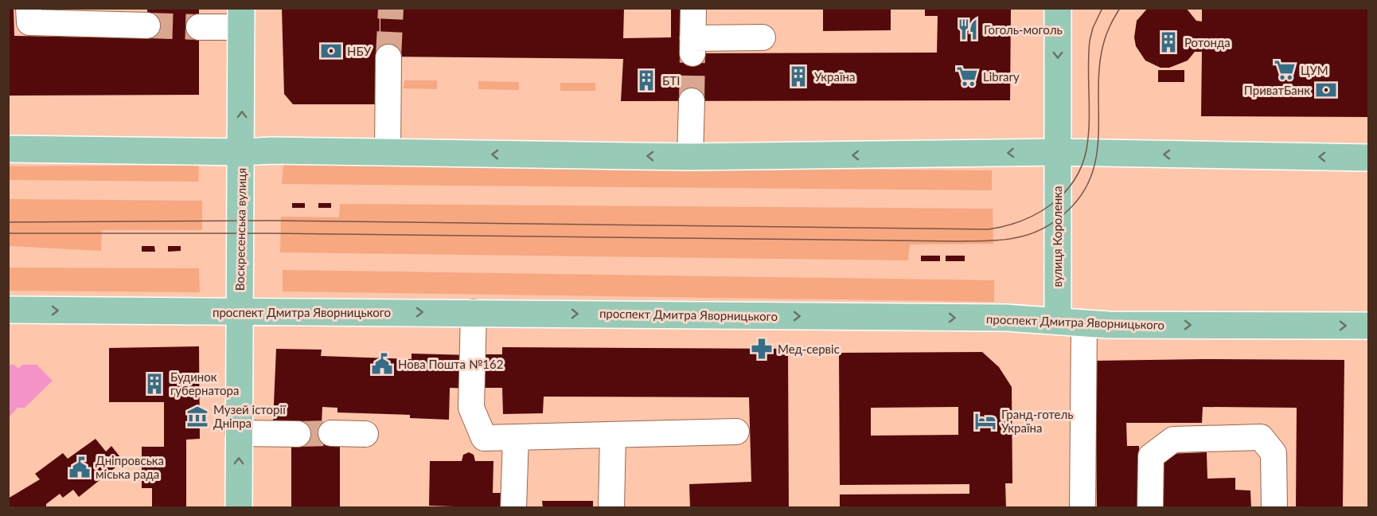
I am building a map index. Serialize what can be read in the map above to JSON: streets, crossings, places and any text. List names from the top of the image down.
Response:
{
  "streets": {
    "main road": ["Воскресенська вулиця", "вулиця Короленка", "проспект Дмитра Яворницького"]
  },
  "crossings": [
    ["Воскресенська вулиця", "проспект Дмитра Яворницького"],
    ["вулиця Короленка", "проспект Дмитра Яворницького"]
  ],
  "one_way": ["Воскресенська вулиця", "вулиця Короленка"],
  "places": {
    "restaurant": ["Гоголь-моголь"],
    "building": [
      "Ротонда",
      "Україна",
      "БТІ",
      "Будинок губернатора"
    ],
    "bank": ["НБУ", "ПриватБанк"],
    "supermarket": ["ЦУМ", "Library"],
    "pharmacy": ["Мед-сервіс"],
    "public building": ["Нова Пошта №162", "Дніпровська міська рада"],
    "museum": ["Музей історії Дніпра"],
    "hotel": ["Гранд-готель Україна"]
  }
}
